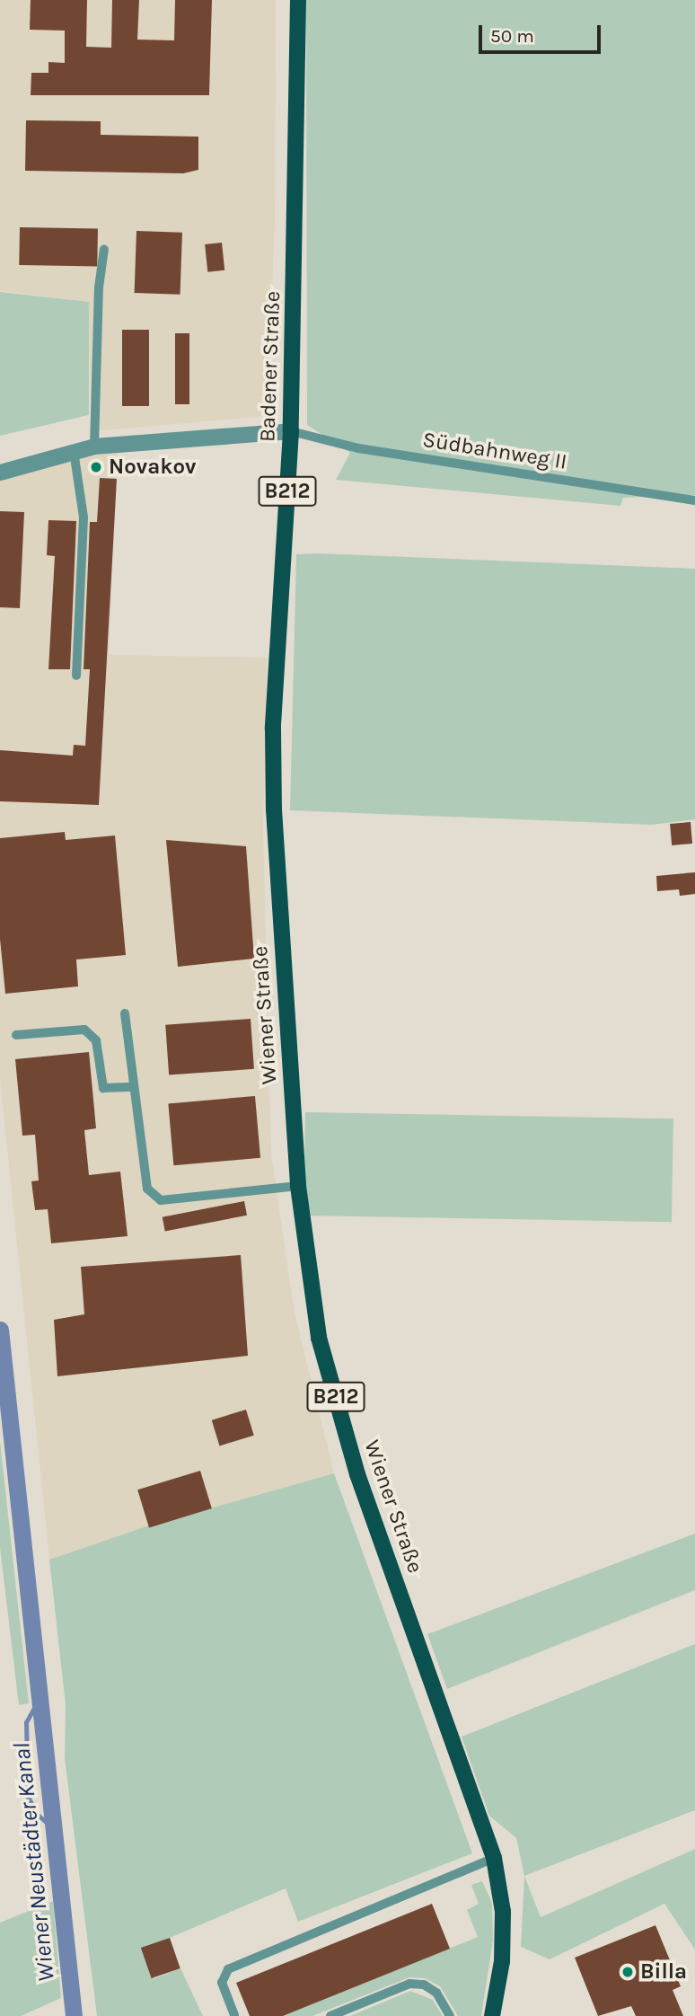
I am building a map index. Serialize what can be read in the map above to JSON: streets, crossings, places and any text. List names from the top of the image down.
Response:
{
  "streets": {
    "main road": ["Badener Straße", "B212", "Wiener Straße"],
    "lane": ["Südbahnweg II"]
  },
  "crossings": [
    ["Badener Straße", "Südbahnweg II"],
    ["Badener Straße", "Wiener Straße"]
  ],
  "water": ["Wiener Neustädter Kanal"],
  "places": ["Novakov", "Billa"],
  "scale_bar": "50 m"
}
